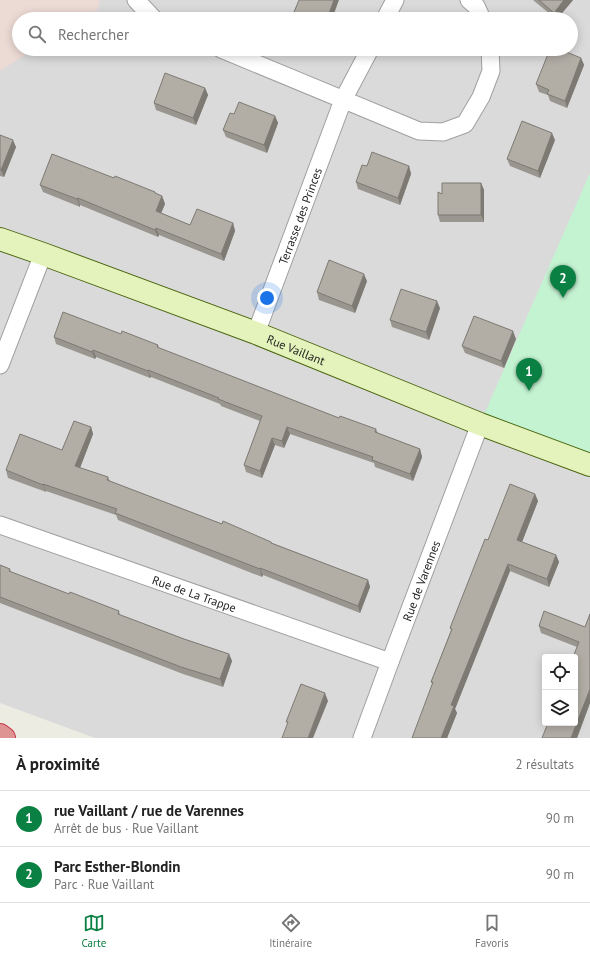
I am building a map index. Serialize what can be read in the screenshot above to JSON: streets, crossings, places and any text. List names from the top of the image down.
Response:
{
  "streets": {
    "street": [
      "Terrasse des Princes",
      "Rue Vaillant",
      "Rue de Varennes",
      "Rue de La Trappe"
    ]
  },
  "crossings": [
    ["Terrasse des Princes", "Rue Vaillant"],
    ["Rue Vaillant", "Rue de Varennes"],
    ["Rue de Varennes", "Rue de La Trappe"]
  ],
  "page": {
    "search": "Rechercher",
    "pins": ["2", "1"],
    "heading": ["À proximité", "2 résultats"],
    "list": [
      {
        "mark": "1",
        "name": "rue Vaillant / rue de Varennes",
        "note": "Arrêt de bus · Rue Vaillant",
        "value": "90 m"
      },
      {
        "mark": "2",
        "name": "Parc Esther-Blondin",
        "note": "Parc · Rue Vaillant",
        "value": "90 m"
      }
    ],
    "nav": ["Carte", "Itinéraire", "Favoris"]
  }
}
